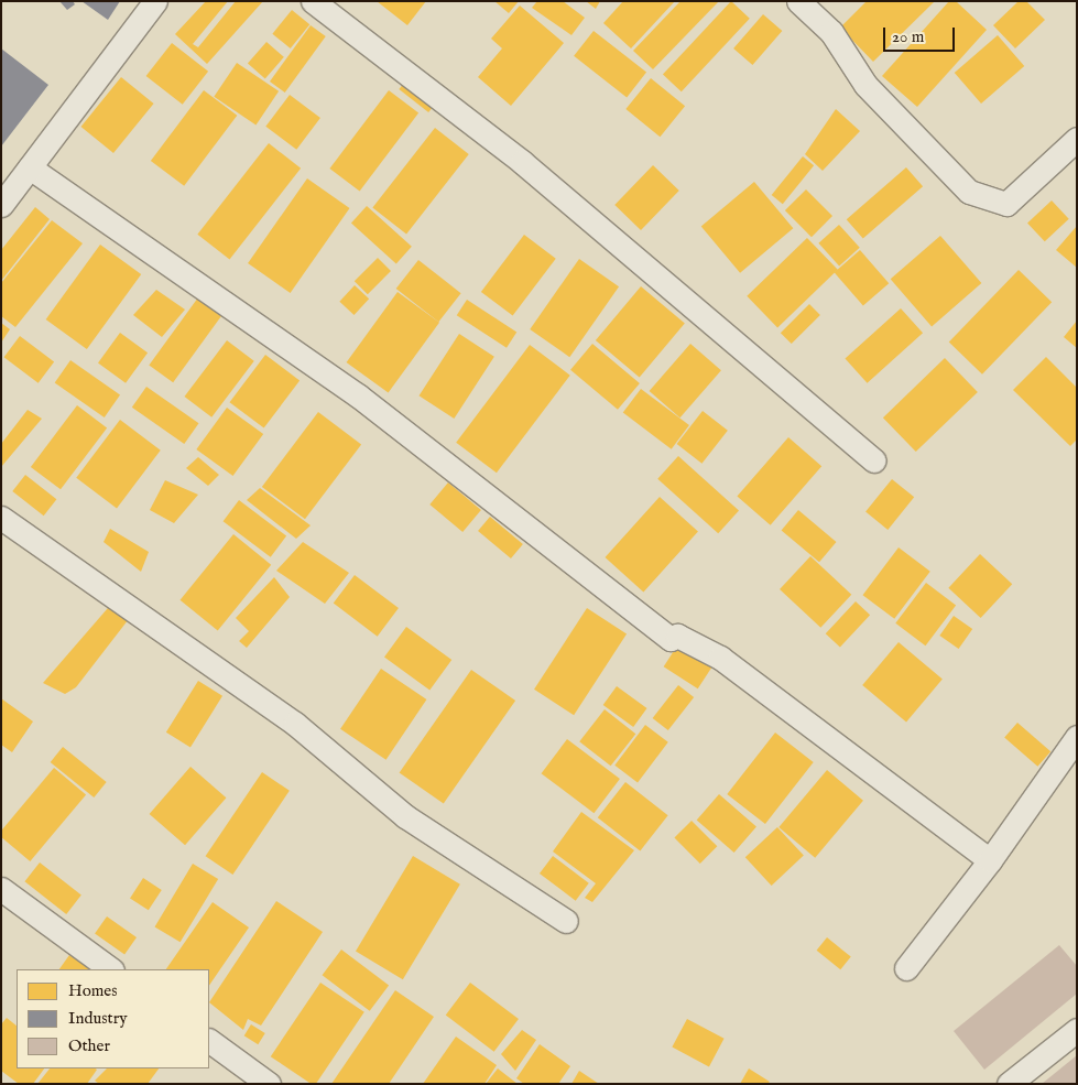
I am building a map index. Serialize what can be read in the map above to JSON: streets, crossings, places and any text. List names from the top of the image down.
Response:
{
  "legend": ["Homes", "Industry", "Other"],
  "scale_bar": "20 m"
}
